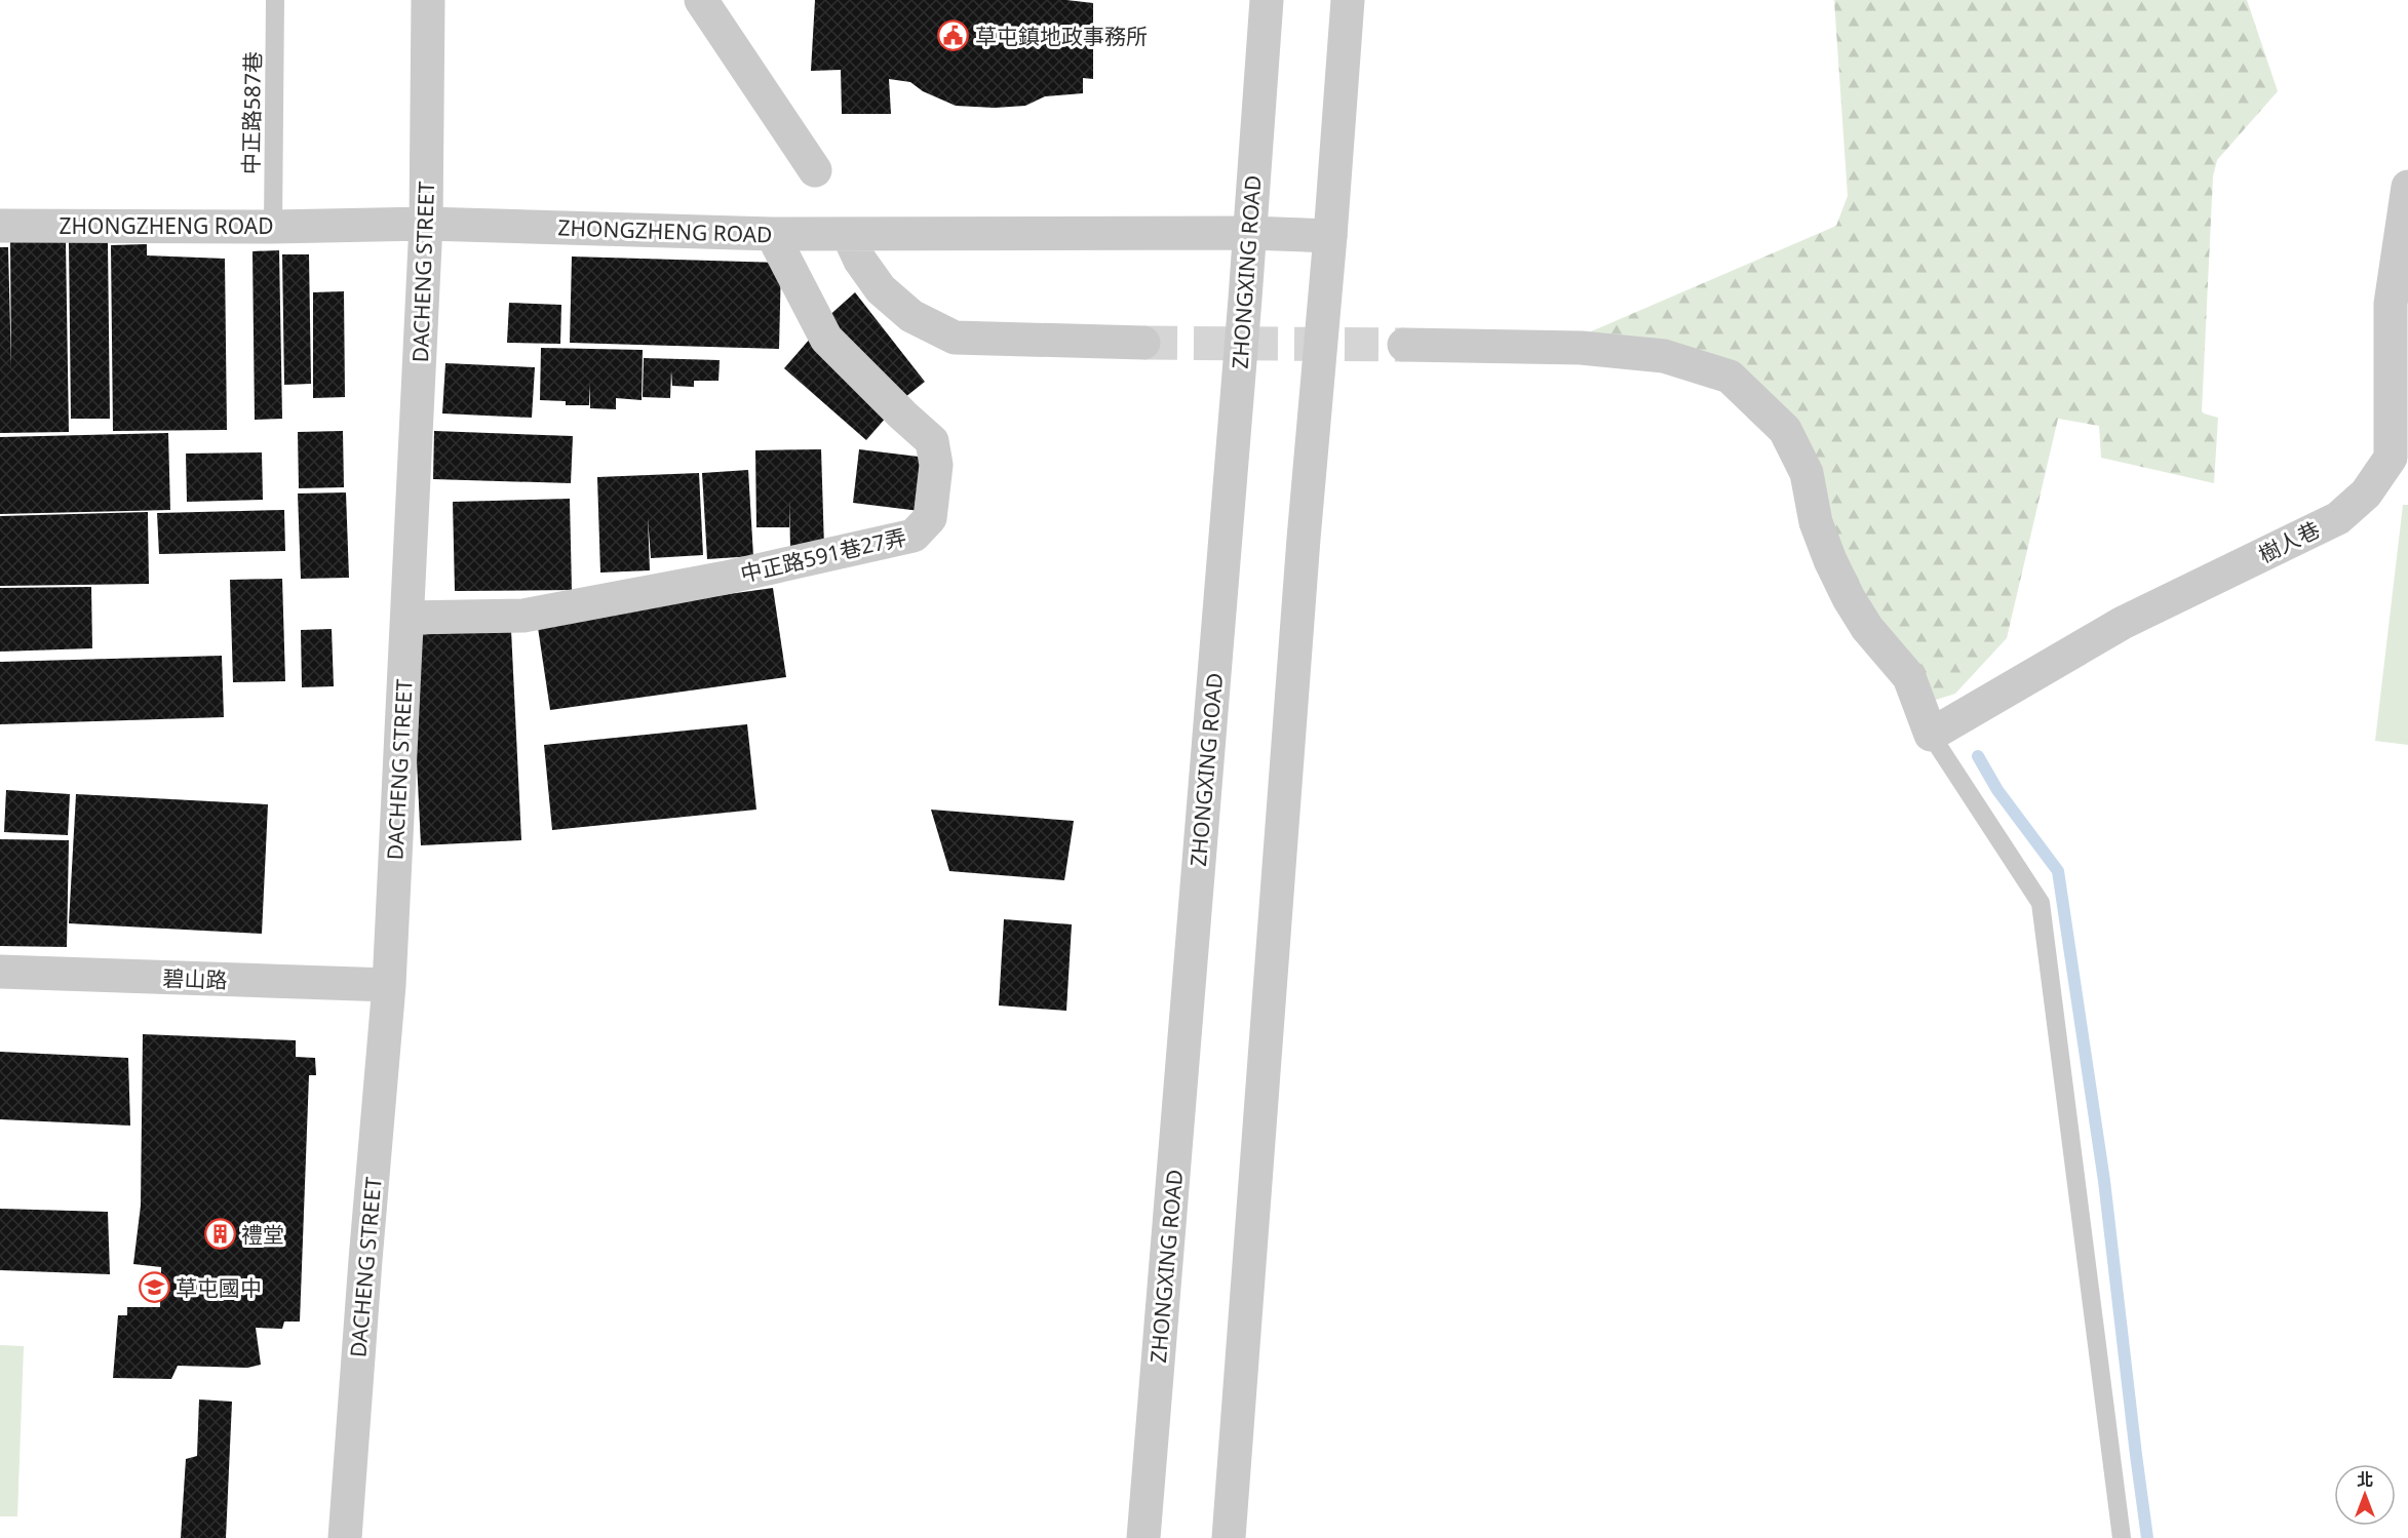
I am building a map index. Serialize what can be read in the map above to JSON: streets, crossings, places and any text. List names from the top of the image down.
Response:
{
  "streets": {
    "street": [
      "ZHONGZHENG ROAD",
      "DACHENG STREET",
      "ZHONGXING ROAD",
      "樹人巷",
      "中正路591巷27弄",
      "碧山路"
    ],
    "lane": ["中正路587巷"]
  },
  "crossings": [
    ["中正路587巷", "ZHONGZHENG ROAD"],
    ["ZHONGZHENG ROAD", "DACHENG STREET"],
    ["ZHONGZHENG ROAD", "ZHONGXING ROAD"],
    ["ZHONGZHENG ROAD", "中正路591巷27弄"],
    ["DACHENG STREET", "中正路591巷27弄"],
    ["DACHENG STREET", "碧山路"]
  ],
  "places": {
    "public building": ["草屯鎮地政事務所"],
    "building": ["禮堂"],
    "school or university": ["草屯國中"]
  },
  "north": "top"
}
